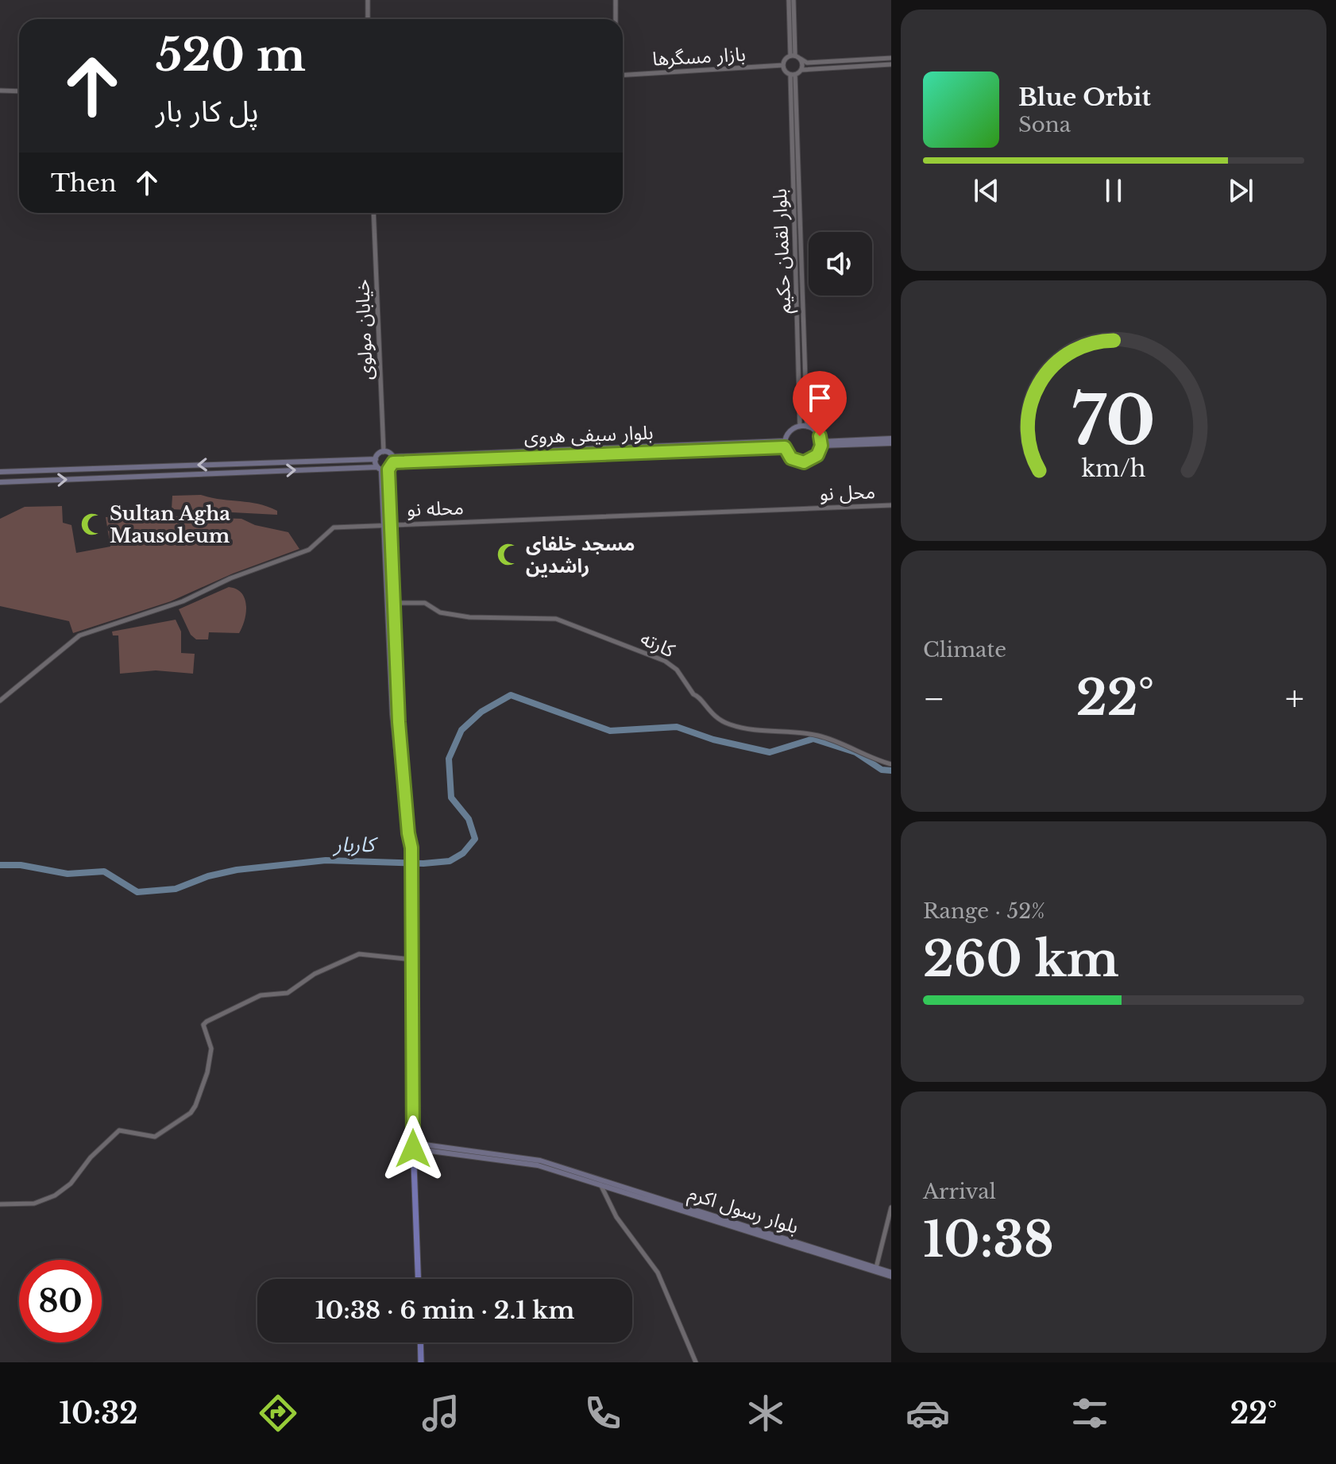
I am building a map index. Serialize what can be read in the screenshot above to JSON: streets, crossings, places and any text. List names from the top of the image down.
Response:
{
  "streets": {
    "main road": ["بلوار سیفی هروی", "بلوار رسول اکرم"],
    "street": [
      "بازار مسگرها",
      "بلوار لقمان حکیم",
      "خیابان مولوی",
      "محل نو",
      "محله نو",
      "کارته"
    ]
  },
  "crossings": [
    ["بلوار لقمان حکیم", "بلوار سیفی هروی"],
    ["محل نو", "محله نو"]
  ],
  "water": ["کاربار"],
  "places": {
    "mosque": ["Sultan Agha Mausoleum", "مسجد خلفای راشدین"]
  },
  "page": {
    "turn": ["520 m", "پل کار بار"],
    "song": ["Blue Orbit", "Sona"],
    "then": "Then",
    "tile": [
      "Climate",
      ["Range · 52%", "260 km"],
      ["Arrival", "10:38"]
    ],
    "heat": ["−", "22°", "+"],
    "limit": "80",
    "trip": "10:38 · 6 min · 2.1 km",
    "tabs": ["10:32", "22°"],
    "gauge": ["70", "km/h"]
  }
}
